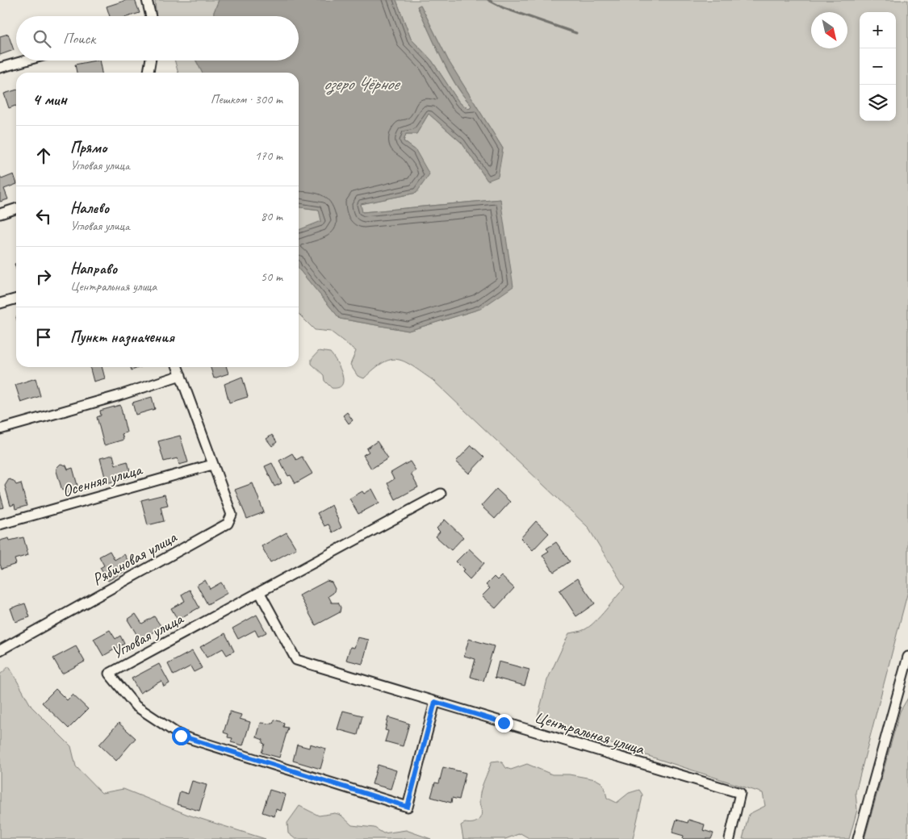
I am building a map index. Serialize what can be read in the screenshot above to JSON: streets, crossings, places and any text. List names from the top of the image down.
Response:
{
  "streets": {
    "street": [
      "Осенняя улица",
      "Рябиновая улица",
      "Угловая улица",
      "Центральная улица"
    ]
  },
  "crossings": [
    ["Осенняя улица", "Рябиновая улица"],
    ["Угловая улица", "Центральная улица"]
  ],
  "water": ["озеро Чёрное"],
  "north": "bottom right",
  "page": {
    "map_buttons": ["+", "−"],
    "search": "Поиск",
    "heading": ["4 мин", "Пешком · 300 m"],
    "list": [
      ["Прямо", "Угловая улица", "170 m"],
      ["Налево", "Угловая улица", "80 m"],
      ["Направо", "Центральная улица", "50 m"],
      "Пункт назначения"
    ]
  }
}
